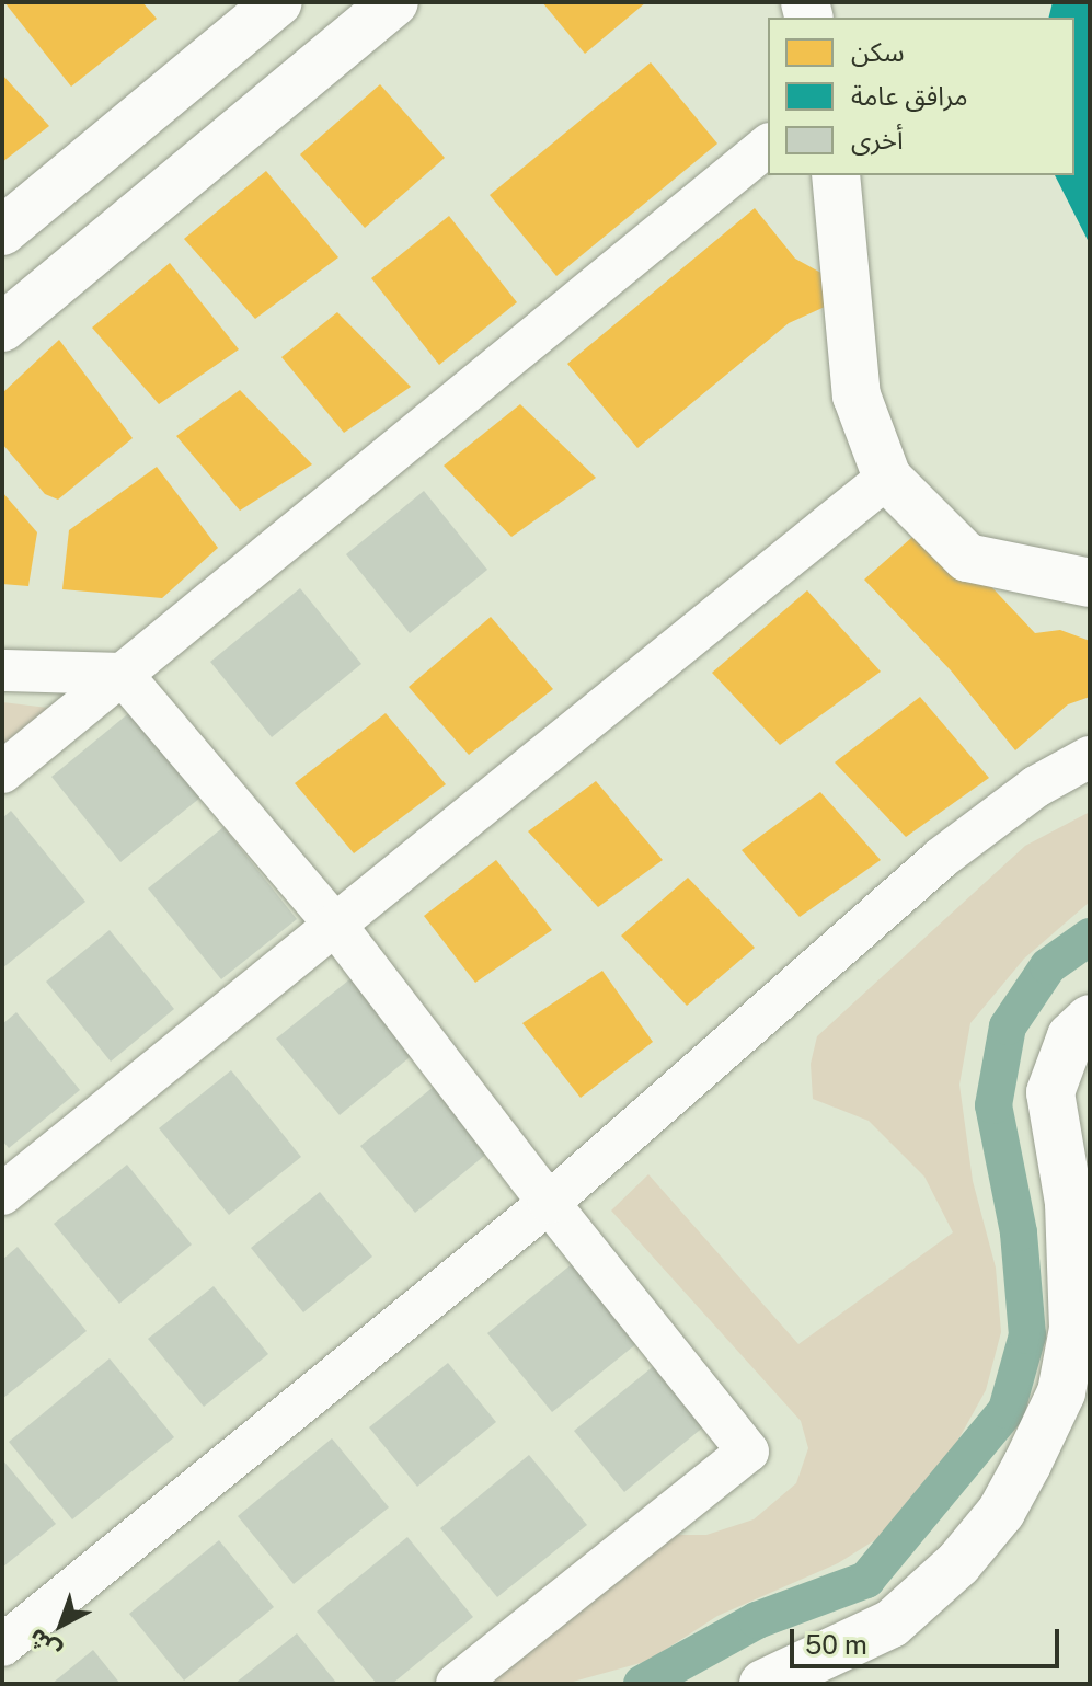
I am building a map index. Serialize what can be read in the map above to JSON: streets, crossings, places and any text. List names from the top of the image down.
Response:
{
  "legend": ["سكن", "مرافق عامة", "أخرى"],
  "scale_bar": "50 m",
  "north": "bottom left"
}
